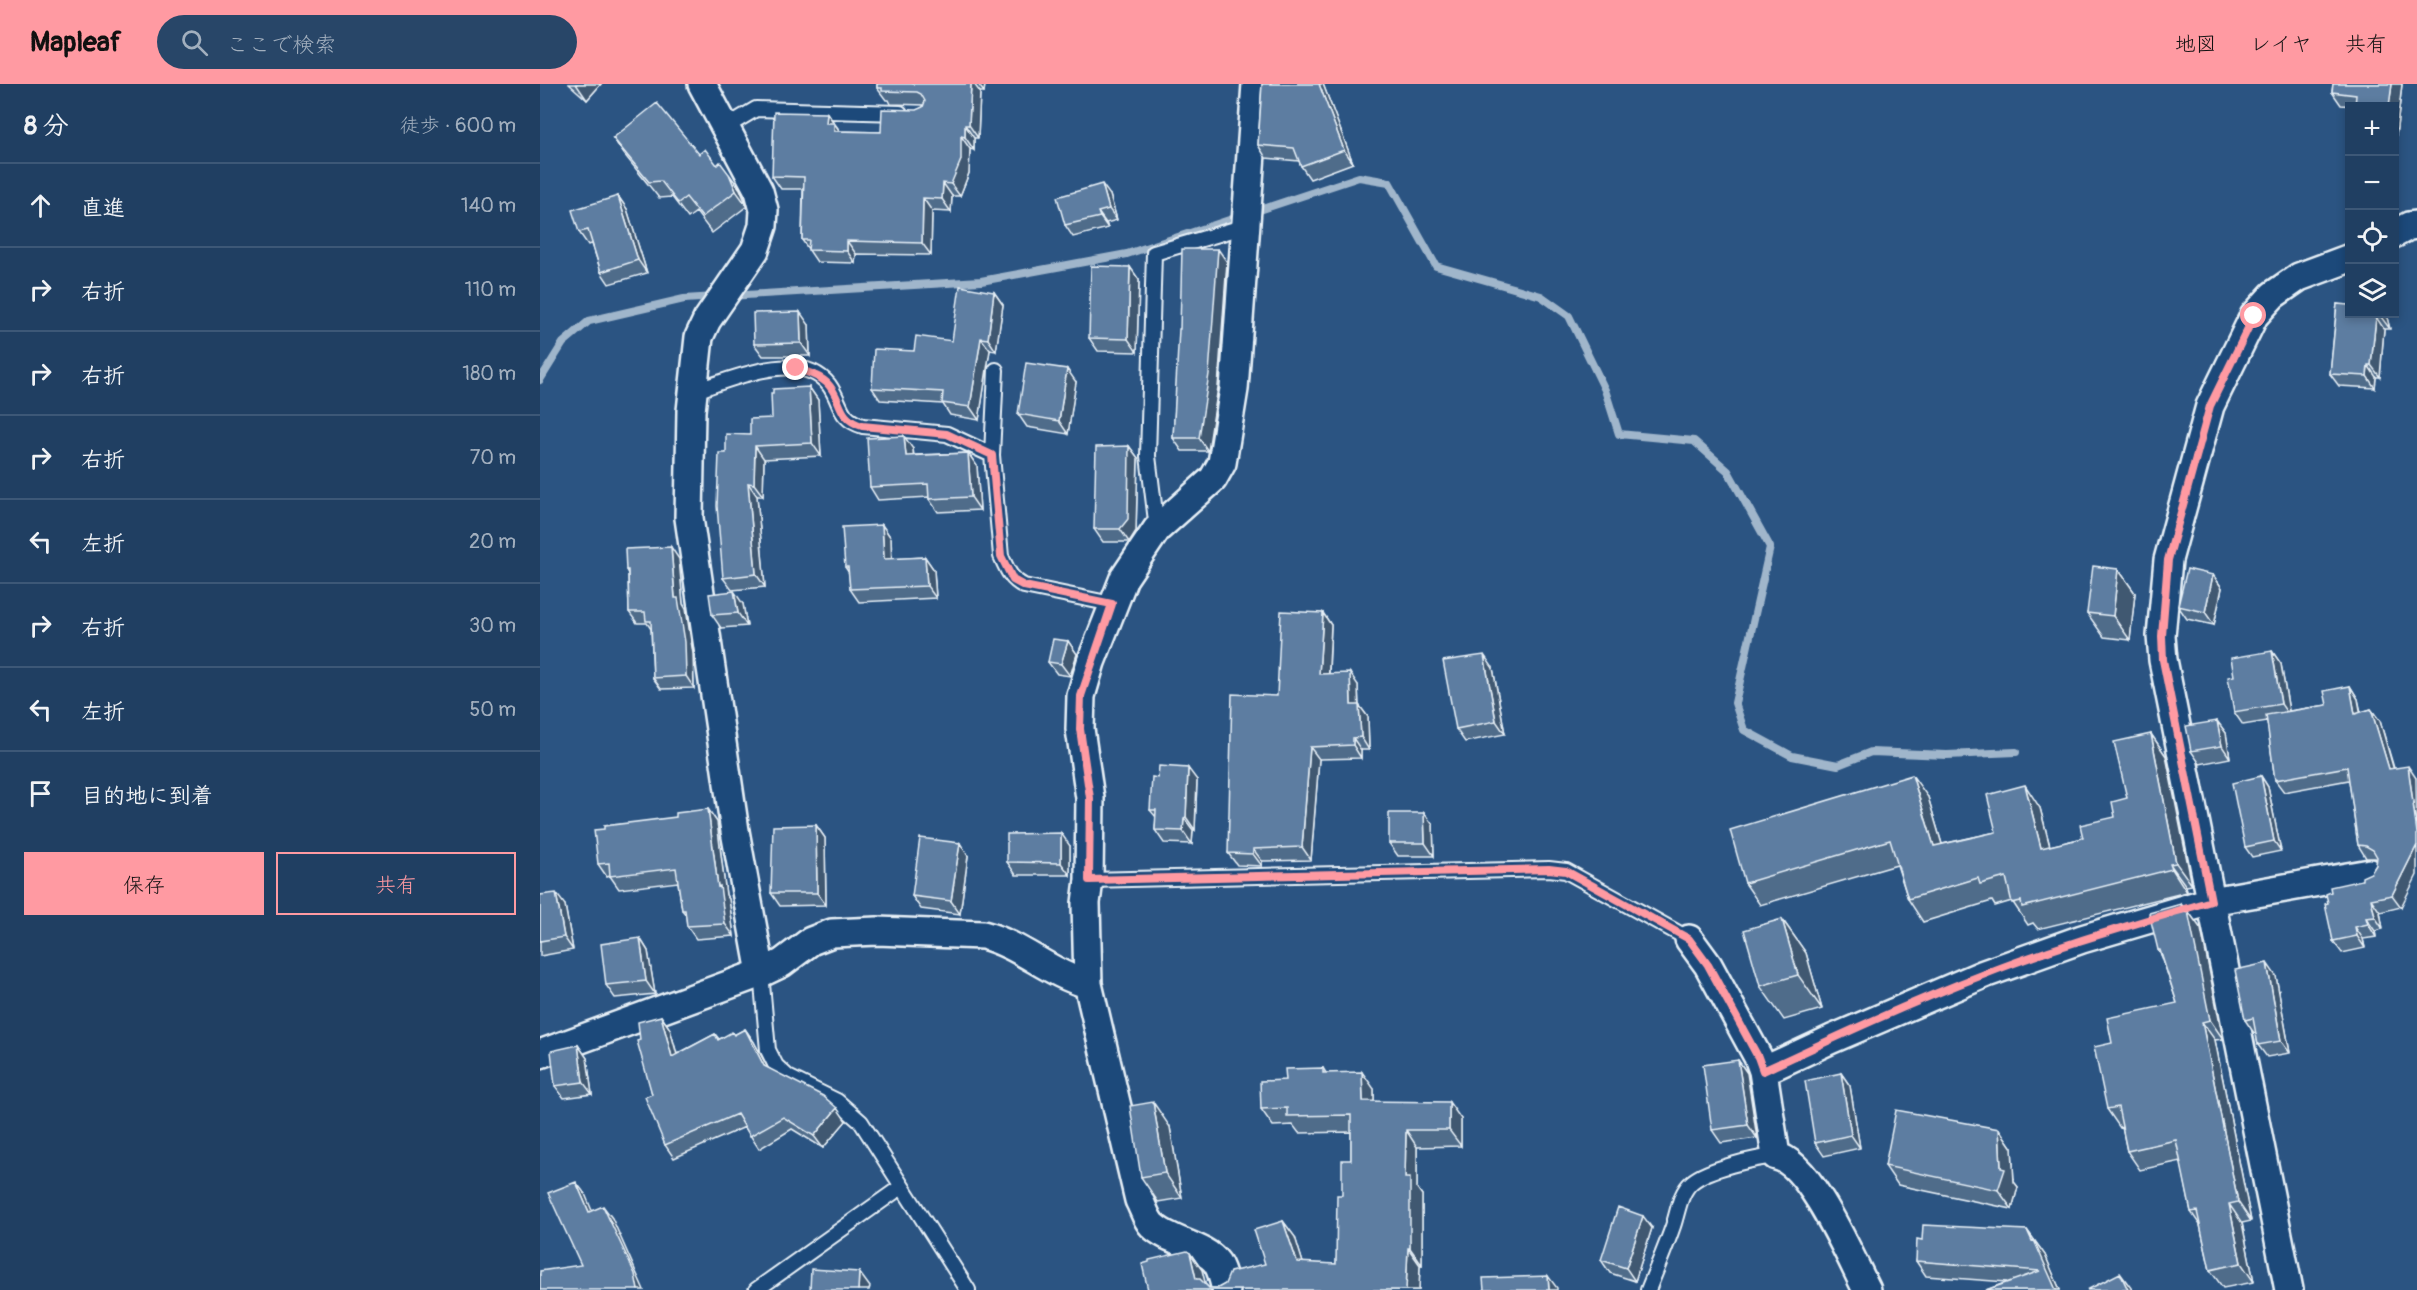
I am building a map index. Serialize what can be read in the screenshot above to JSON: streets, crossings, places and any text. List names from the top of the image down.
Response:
{
  "page": {
    "header": "Mapleaf",
    "search": "ここで検索",
    "nav": ["地図", "レイヤ", "共有"],
    "heading": ["8 分", "徒歩 · 600 m"],
    "map_buttons": ["+", "−"],
    "list": [
      ["直進", "140 m"],
      ["右折", "110 m"],
      ["右折", "180 m"],
      ["右折", "70 m"],
      ["左折", "20 m"],
      ["右折", "30 m"],
      ["左折", "50 m"],
      "目的地に到着"
    ],
    "buttons": ["保存", "共有"]
  }
}
